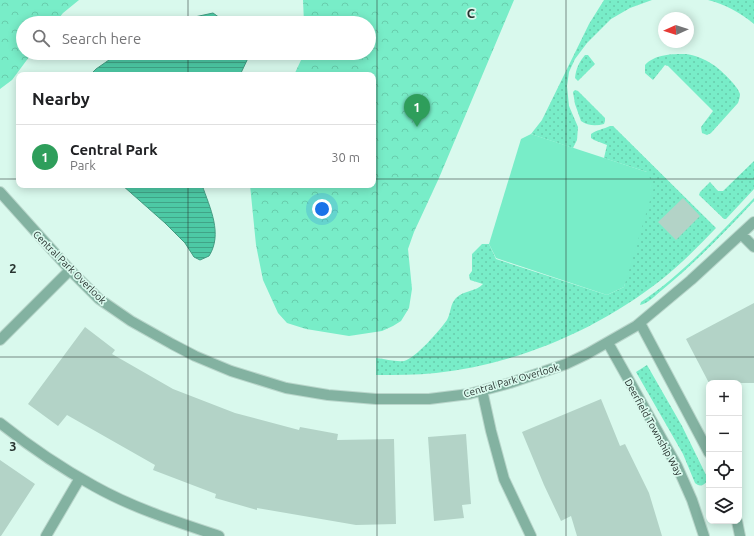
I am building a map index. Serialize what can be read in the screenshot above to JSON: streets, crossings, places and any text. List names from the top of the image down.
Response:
{
  "streets": {
    "street": ["Central Park Overlook", "Deerfield Township Way"]
  },
  "crossings": [
    ["Central Park Overlook", "Deerfield Township Way"]
  ],
  "north": "left",
  "page": {
    "search": "Search here",
    "heading": "Nearby",
    "pins": "1",
    "list": [
      {
        "mark": "1",
        "name": "Central Park",
        "note": "Park",
        "value": "30 m"
      }
    ],
    "map_buttons": ["+", "−"]
  },
  "grid": {
    "columns": ["C"],
    "rows": ["2", "3"]
  }
}
